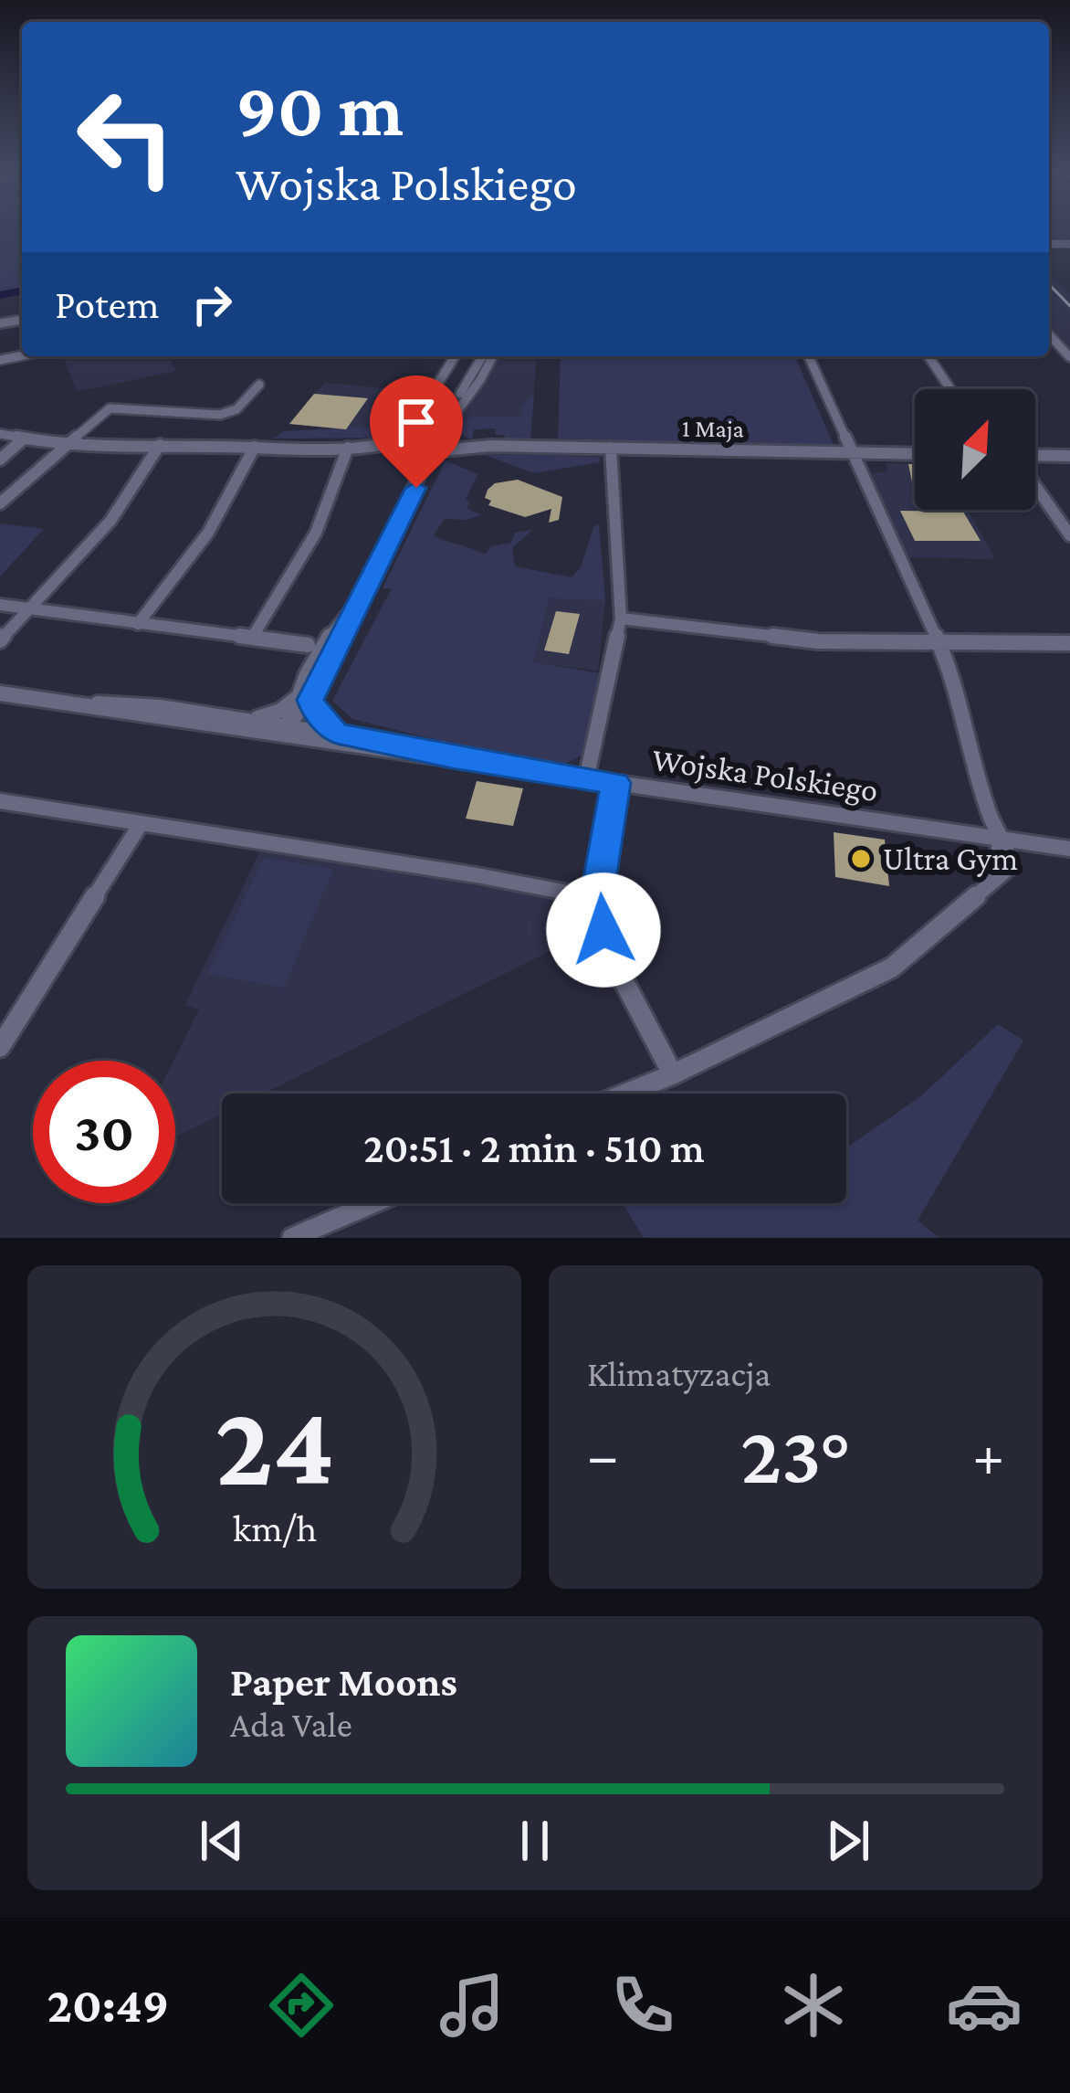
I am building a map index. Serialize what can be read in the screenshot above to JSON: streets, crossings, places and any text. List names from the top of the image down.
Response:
{
  "streets": {
    "street": ["1 Maja", "Wojska Polskiego"]
  },
  "places": ["Ultra Gym"],
  "north": "top right",
  "page": {
    "turn": ["90 m", "Wojska Polskiego"],
    "then": "Potem",
    "limit": "30",
    "trip": "20:51 · 2 min · 510 m",
    "tile": "Klimatyzacja",
    "heat": ["−", "23°", "+"],
    "song": ["Paper Moons", "Ada Vale"],
    "tabs": "20:49",
    "gauge": ["24", "km/h"]
  }
}
